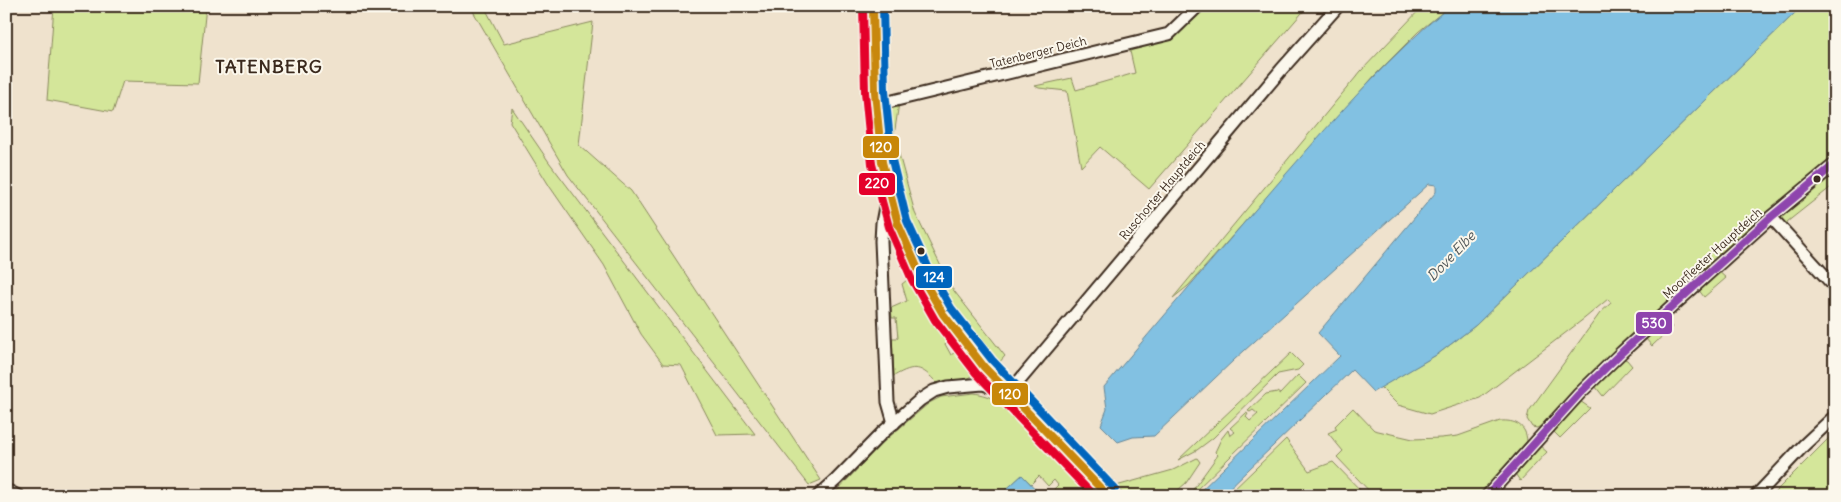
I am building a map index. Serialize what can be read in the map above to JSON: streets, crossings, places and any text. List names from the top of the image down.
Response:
{
  "streets": {
    "street": ["Tatenberger Deich", "Ruschorter Hauptdeich", "Moorfleeter Hauptdeich"]
  },
  "districts": ["TATENBERG"],
  "water": ["Dove Elbe"],
  "lines": [
    "transit line 120",
    "transit line 220",
    "transit line 124",
    "transit line 530"
  ]
}
